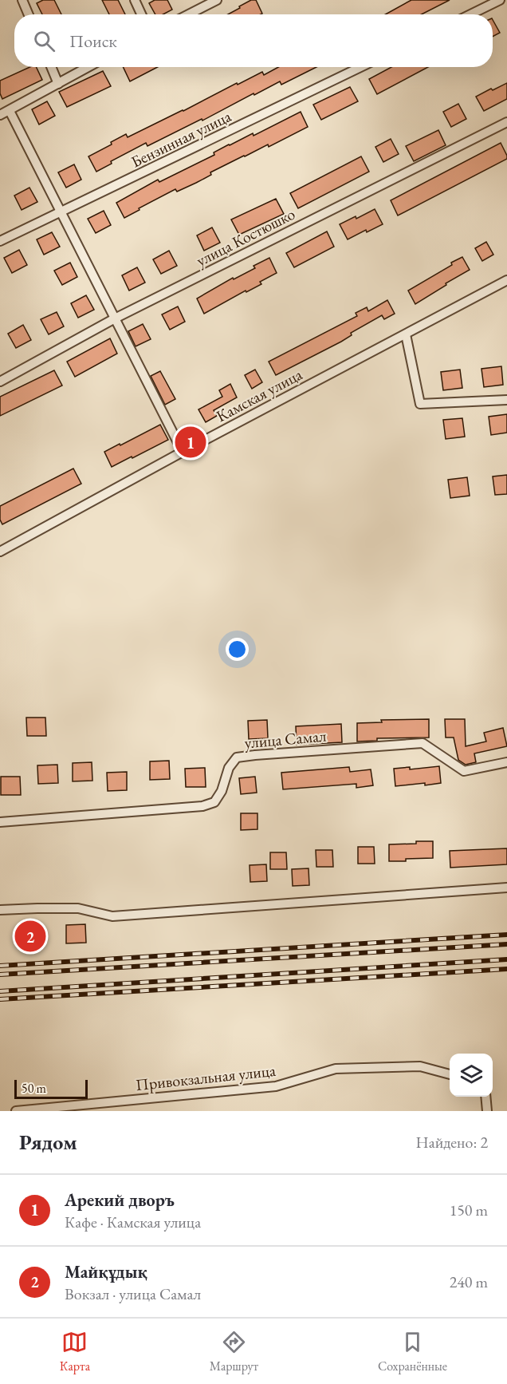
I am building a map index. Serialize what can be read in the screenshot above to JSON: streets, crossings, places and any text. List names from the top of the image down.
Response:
{
  "streets": {
    "street": [
      "Бензинная улица",
      "улица Костюшко",
      "Камская улица",
      "улица Самал",
      "Привокзальная улица"
    ]
  },
  "scale_bar": "50 m",
  "page": {
    "search": "Поиск",
    "pins": ["1", "2"],
    "scale": "50 m",
    "heading": ["Рядом", "Найдено: 2"],
    "list": [
      {
        "mark": "1",
        "name": "Арекий дворъ",
        "note": "Кафе · Камская улица",
        "value": "150 m"
      },
      {
        "mark": "2",
        "name": "Майқұдық",
        "note": "Вокзал · улица Самал",
        "value": "240 m"
      }
    ],
    "nav": ["Карта", "Маршрут", "Сохранённые"]
  }
}
